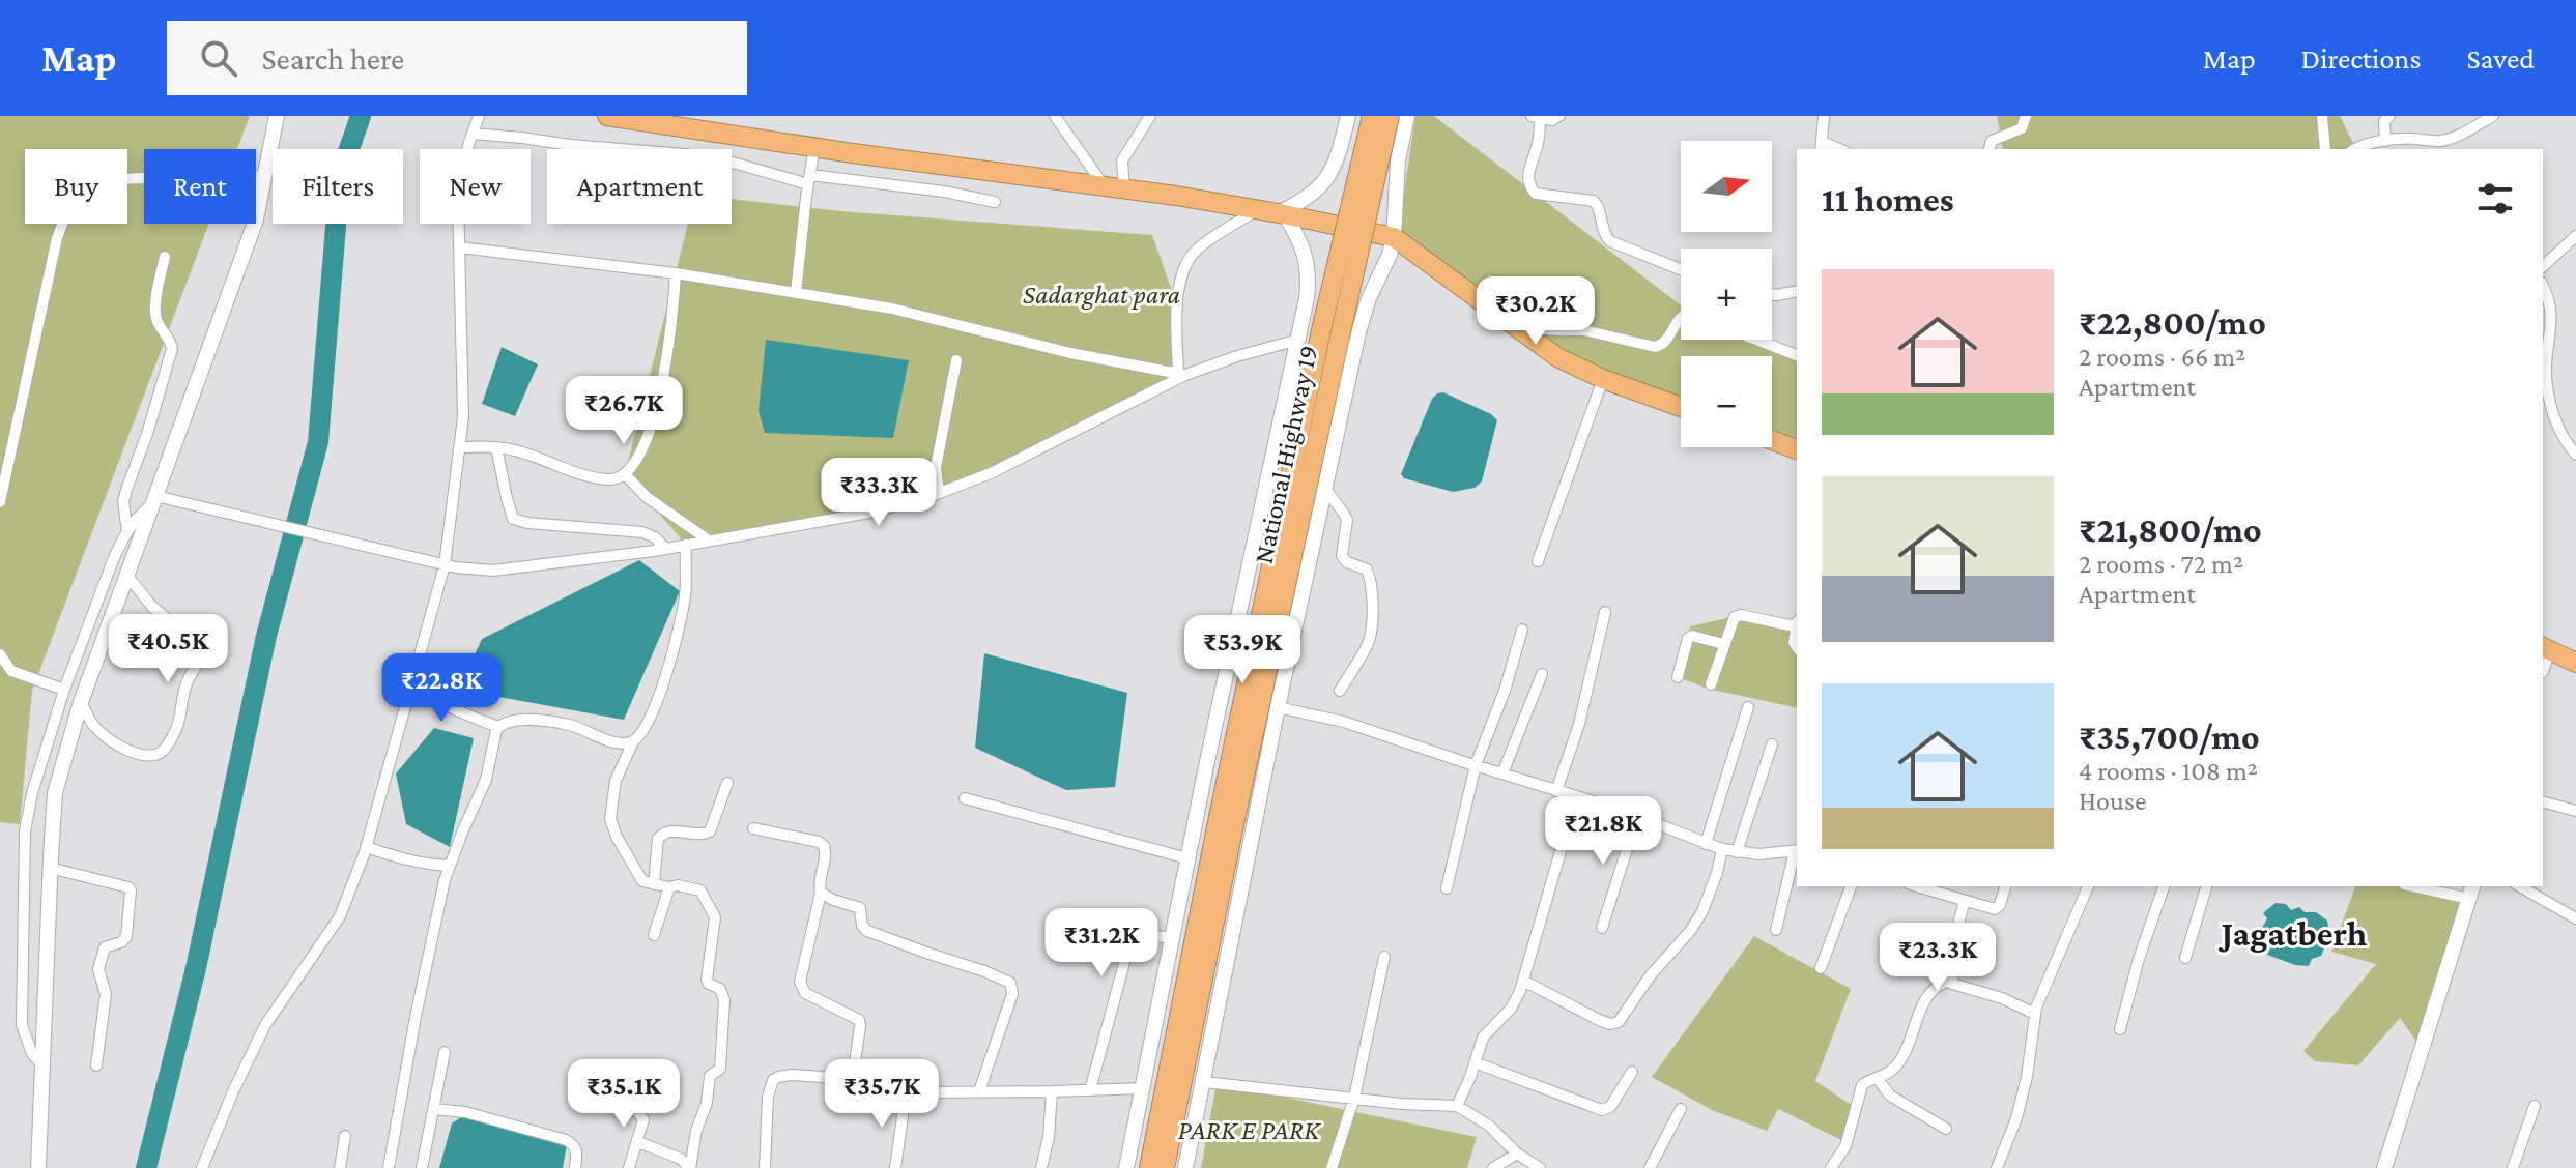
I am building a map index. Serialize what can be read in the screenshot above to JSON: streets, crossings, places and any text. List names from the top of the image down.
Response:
{
  "streets": {
    "highway": ["National Highway 19"]
  },
  "districts": ["Jagatberh"],
  "parks": ["Sadarghat para", "PARK E PARK"],
  "north": "right",
  "page": {
    "header": "Map",
    "search": "Search here",
    "nav": ["Map", "Directions", "Saved"],
    "map_buttons": ["+", "−"],
    "chip": [
      "Buy",
      "Rent",
      "Filters",
      "New",
      "Apartment"
    ],
    "heading": "11 homes",
    "list": [
      {
        "name": "₹22,800/mo",
        "note": "2 rooms · 66 m² · Apartment"
      },
      {
        "name": "₹21,800/mo",
        "note": "2 rooms · 72 m² · Apartment"
      },
      {
        "name": "₹35,700/mo",
        "note": "4 rooms · 108 m² · House"
      }
    ],
    "price": [
      "₹30.2K",
      "₹26.7K",
      "₹33.3K",
      "₹40.5K",
      "₹53.9K",
      "₹22.8K",
      "₹21.8K",
      "₹31.2K",
      "₹23.3K",
      "₹35.1K",
      "₹35.7K"
    ]
  }
}
